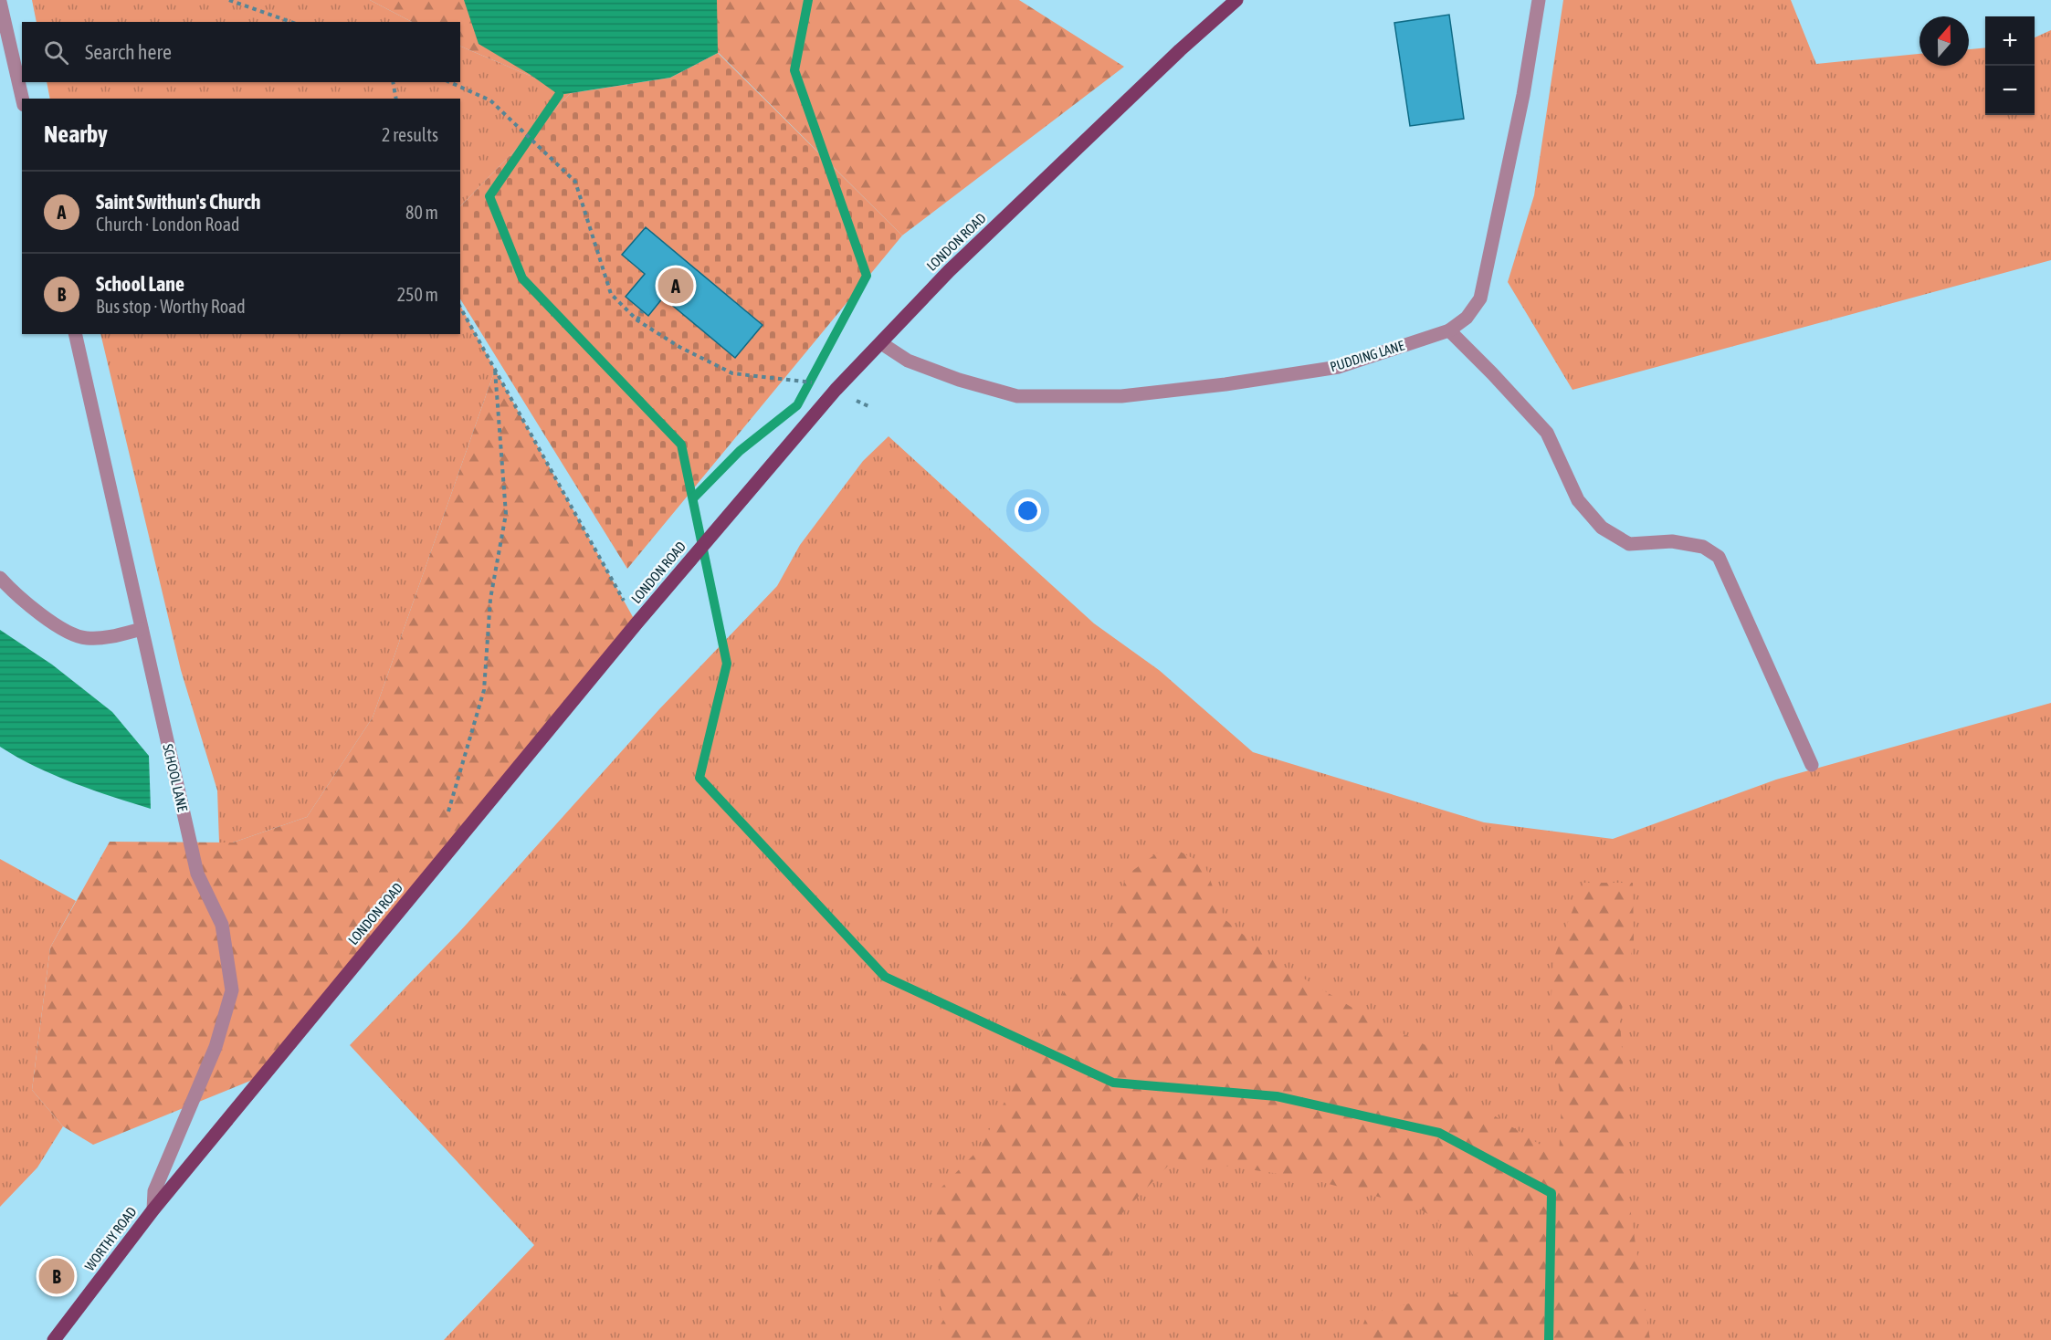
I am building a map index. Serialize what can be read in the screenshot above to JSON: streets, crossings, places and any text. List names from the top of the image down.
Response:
{
  "streets": {
    "main road": ["LONDON ROAD", "WORTHY ROAD"],
    "street": ["PUDDING LANE", "SCHOOL LANE"]
  },
  "crossings": [
    ["LONDON ROAD", "PUDDING LANE"],
    ["LONDON ROAD", "SCHOOL LANE"],
    ["LONDON ROAD", "WORTHY ROAD"],
    ["SCHOOL LANE", "WORTHY ROAD"]
  ],
  "north": "top",
  "page": {
    "map_buttons": ["+", "−"],
    "search": "Search here",
    "heading": ["Nearby", "2 results"],
    "list": [
      {
        "mark": "A",
        "name": "Saint Swithun's Church",
        "note": "Church · London Road",
        "value": "80 m"
      },
      {
        "mark": "B",
        "name": "School Lane",
        "note": "Bus stop · Worthy Road",
        "value": "250 m"
      }
    ],
    "pins": ["A", "B"]
  }
}
